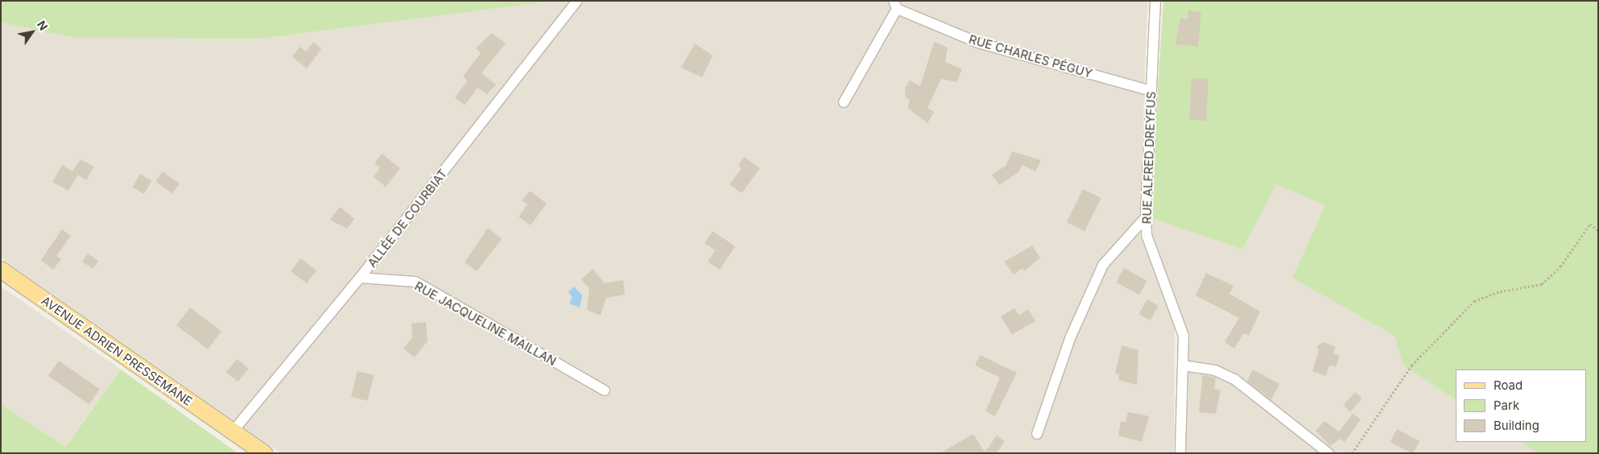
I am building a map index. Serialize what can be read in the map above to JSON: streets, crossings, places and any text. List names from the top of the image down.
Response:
{
  "streets": {
    "main road": ["AVENUE ADRIEN PRESSEMANE"],
    "street": [
      "RUE CHARLES PÉGUY",
      "RUE ALFRED DREYFUS",
      "ALLÉE DE COURBIAT",
      "RUE JACQUELINE MAILLAN"
    ]
  },
  "crossings": [
    ["RUE CHARLES PÉGUY", "RUE ALFRED DREYFUS"],
    ["ALLÉE DE COURBIAT", "RUE JACQUELINE MAILLAN"],
    ["ALLÉE DE COURBIAT", "AVENUE ADRIEN PRESSEMANE"]
  ],
  "legend": ["Road", "Park", "Building"],
  "north": "top right"
}
